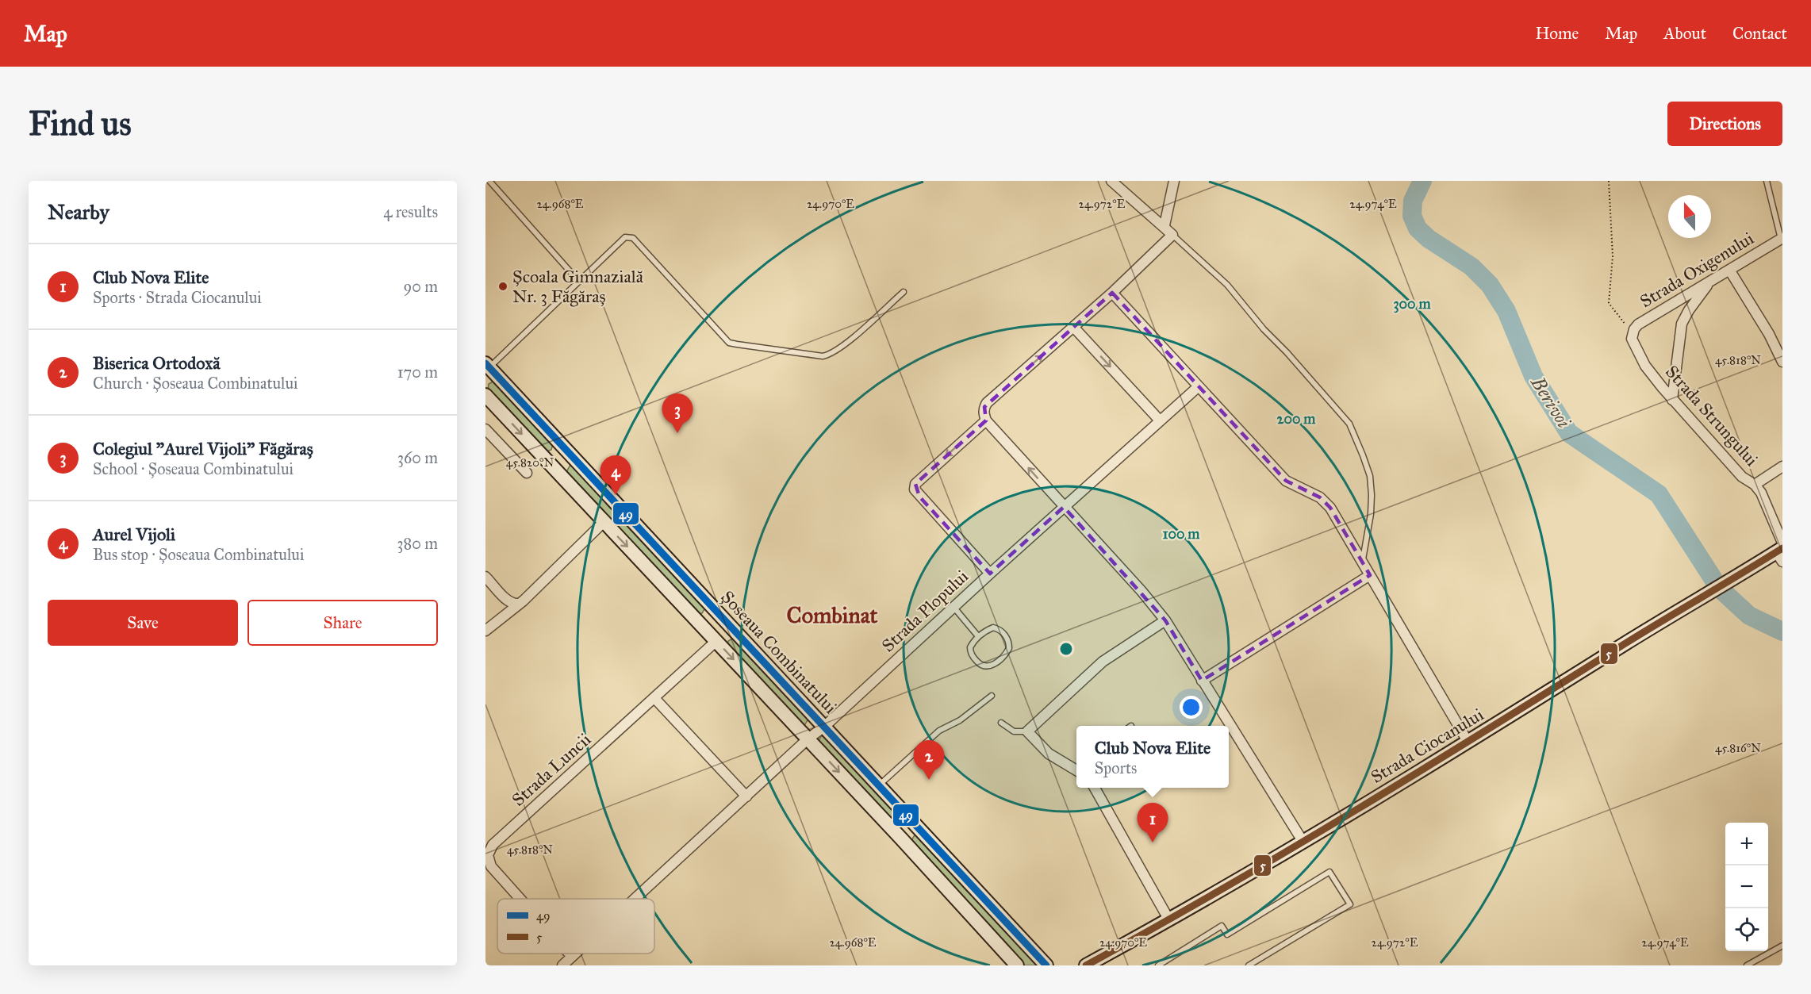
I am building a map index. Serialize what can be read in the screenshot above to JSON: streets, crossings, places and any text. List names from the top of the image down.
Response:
{
  "streets": {
    "main road": ["Șoseaua Combinatului", "Strada Ciocanului"],
    "street": [
      "Strada Oxigenului",
      "Strada Strungului",
      "Strada Plopului",
      "Strada Luncii"
    ]
  },
  "crossings": [
    ["Strada Oxigenului", "Strada Strungului"],
    ["Strada Strungului", "Strada Ciocanului"],
    ["Strada Plopului", "Șoseaua Combinatului"]
  ],
  "districts": ["Combinat"],
  "water": ["Berivoi"],
  "places": ["Școala Gimnazială Nr. 3 Făgăraș"],
  "lines": ["transit line 49", "transit line 5"],
  "legend": ["49", "5"],
  "north": "top",
  "page": {
    "header": "Map",
    "nav": [
      "Home",
      "Map",
      "About",
      "Contact"
    ],
    "buttons": [
      "Directions",
      ["Save", "Share"]
    ],
    "title": "Find us",
    "heading": ["Nearby", "4 results"],
    "list": [
      {
        "mark": "1",
        "name": "Club Nova Elite",
        "note": "Sports · Strada Ciocanului",
        "value": "90 m"
      },
      {
        "mark": "2",
        "name": "Biserica Ortodoxă",
        "note": "Church · Șoseaua Combinatului",
        "value": "170 m"
      },
      {
        "mark": "3",
        "name": "Colegiul \"Aurel Vijoli\" Făgăraș",
        "note": "School · Șoseaua Combinatului",
        "value": "360 m"
      },
      {
        "mark": "4",
        "name": "Aurel Vijoli",
        "note": "Bus stop · Șoseaua Combinatului",
        "value": "380 m"
      }
    ],
    "pins": [
      "3",
      "4",
      "2",
      "1"
    ],
    "popup": ["Club Nova Elite", "Sports"],
    "map_buttons": ["+", "−"]
  },
  "coordinates": [
    "24.968°E",
    "24.970°E",
    "24.972°E",
    "24.974°E",
    "45.818°N",
    "45.820°N",
    "45.816°N"
  ],
  "rings": ["300 m", "200 m", "100 m"]
}
